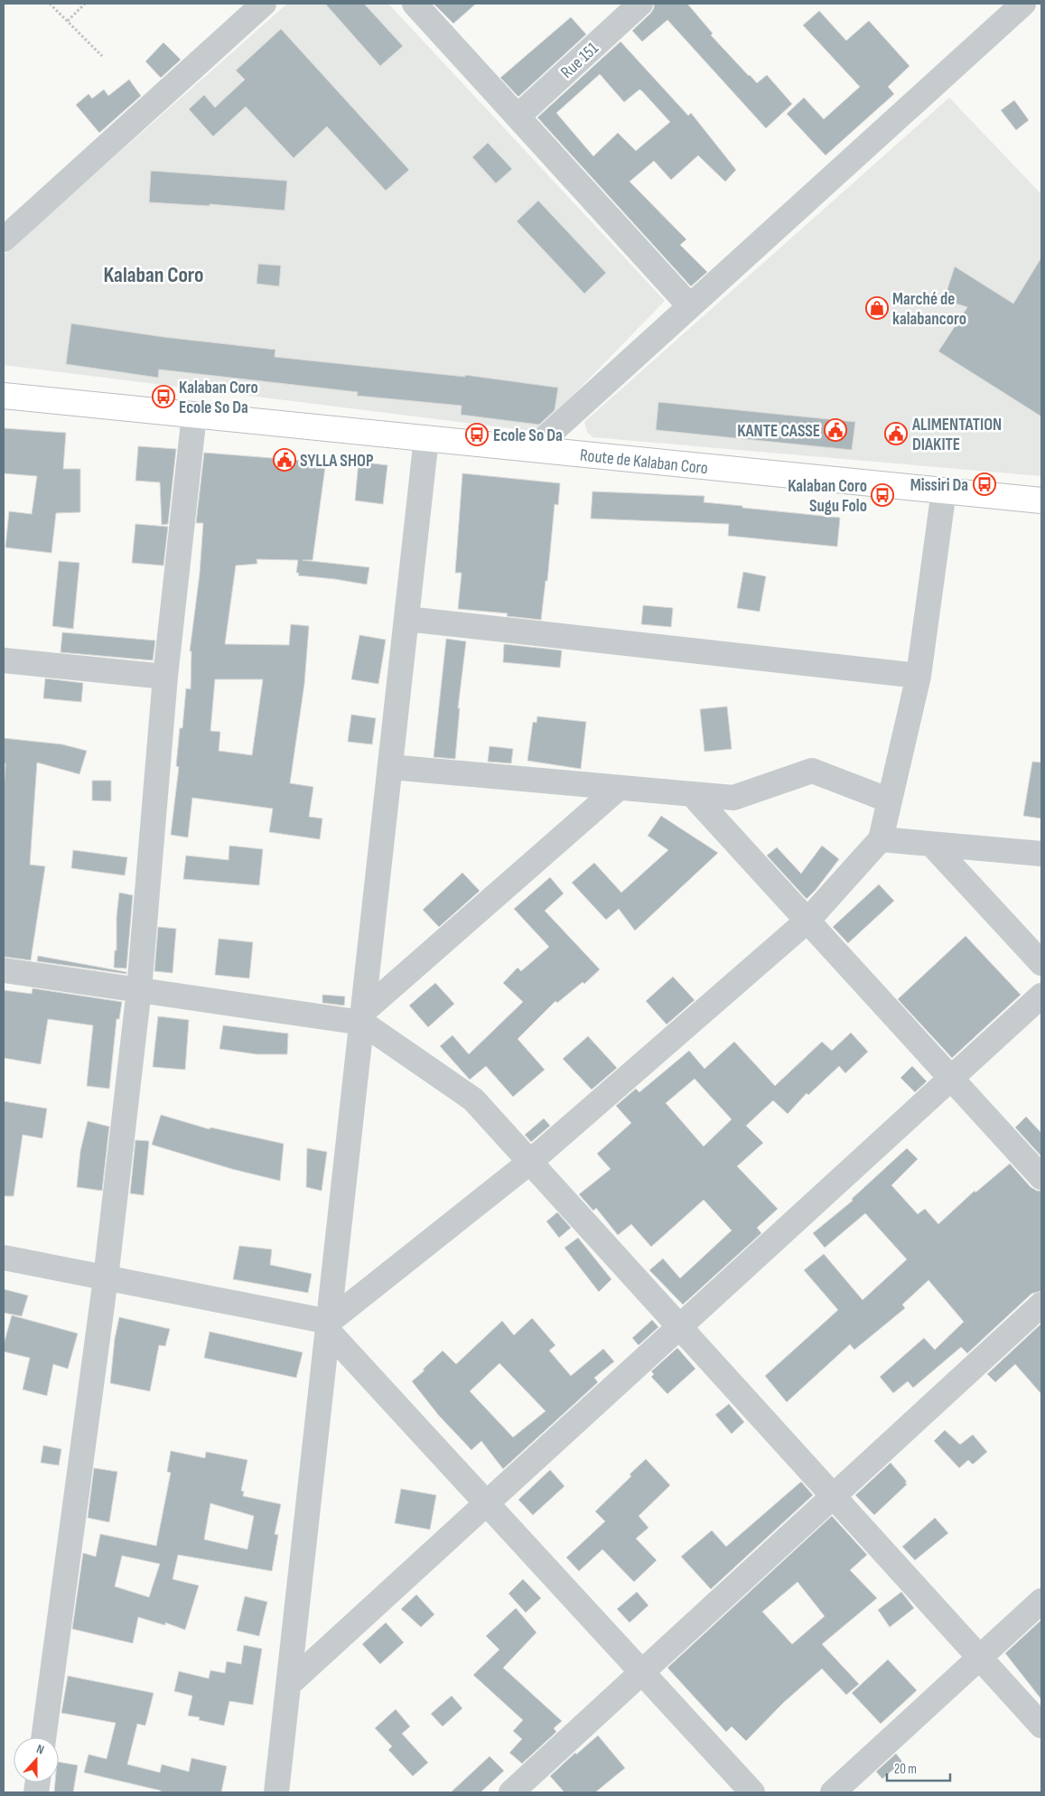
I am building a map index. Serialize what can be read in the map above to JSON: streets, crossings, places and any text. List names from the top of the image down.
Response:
{
  "streets": {
    "main road": ["Route de Kalaban Coro"],
    "street": ["Rue 151"]
  },
  "districts": ["Kalaban Coro"],
  "places": {
    "shop": ["Marché de kalabancoro"],
    "bus stop": [
      "Kalaban Coro Ecole So Da",
      "Ecole So Da",
      "Missiri Da",
      "Kalaban Coro Sugu Folo"
    ],
    "public building": ["KANTE CASSE", "ALIMENTATION DIAKITE", "SYLLA SHOP"]
  },
  "scale_bar": "20 m",
  "north": "top"
}
